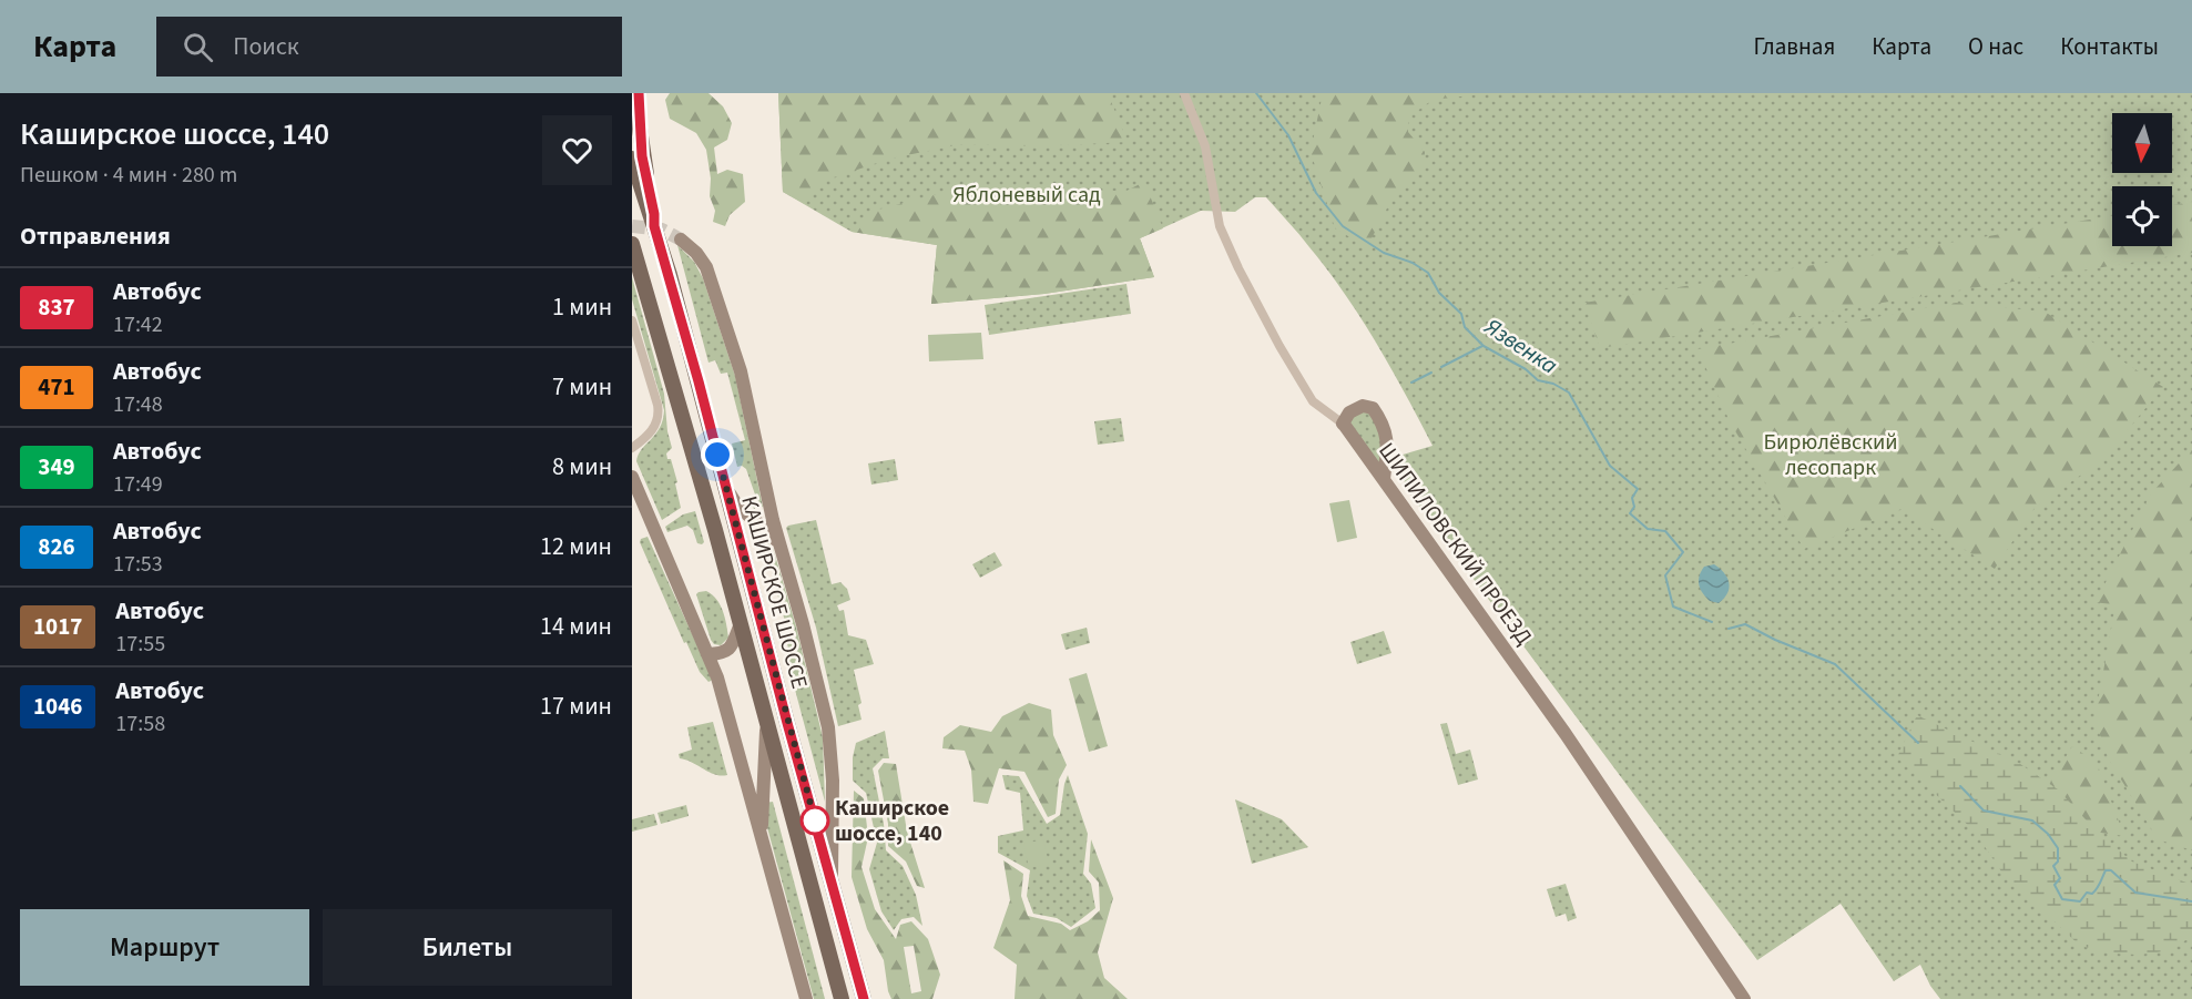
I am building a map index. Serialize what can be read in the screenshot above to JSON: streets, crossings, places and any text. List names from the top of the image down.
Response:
{
  "streets": {
    "main road": ["ШИПИЛОВСКИЙ ПРОЕЗД", "КАШИРСКОЕ ШОССЕ"]
  },
  "water": ["Язвенка"],
  "parks": ["Яблоневый сад", "Бирюлёвский лесопарк"],
  "places": ["Каширское шоссе, 140"],
  "lines": ["bus line 837"],
  "north": "bottom",
  "page": {
    "header": "Карта",
    "search": "Поиск",
    "nav": [
      "Главная",
      "Карта",
      "О нас",
      "Контакты"
    ],
    "heading": [
      ["Каширское шоссе, 140", "Пешком · 4 мин · 280 m"],
      "Отправления"
    ],
    "list": [
      {
        "mark": "837",
        "name": "Автобус",
        "note": "17:42",
        "value": "1 мин"
      },
      {
        "mark": "471",
        "name": "Автобус",
        "note": "17:48",
        "value": "7 мин"
      },
      {
        "mark": "349",
        "name": "Автобус",
        "note": "17:49",
        "value": "8 мин"
      },
      {
        "mark": "826",
        "name": "Автобус",
        "note": "17:53",
        "value": "12 мин"
      },
      {
        "mark": "1017",
        "name": "Автобус",
        "note": "17:55",
        "value": "14 мин"
      },
      {
        "mark": "1046",
        "name": "Автобус",
        "note": "17:58",
        "value": "17 мин"
      }
    ],
    "buttons": ["Маршрут", "Билеты"]
  }
}
